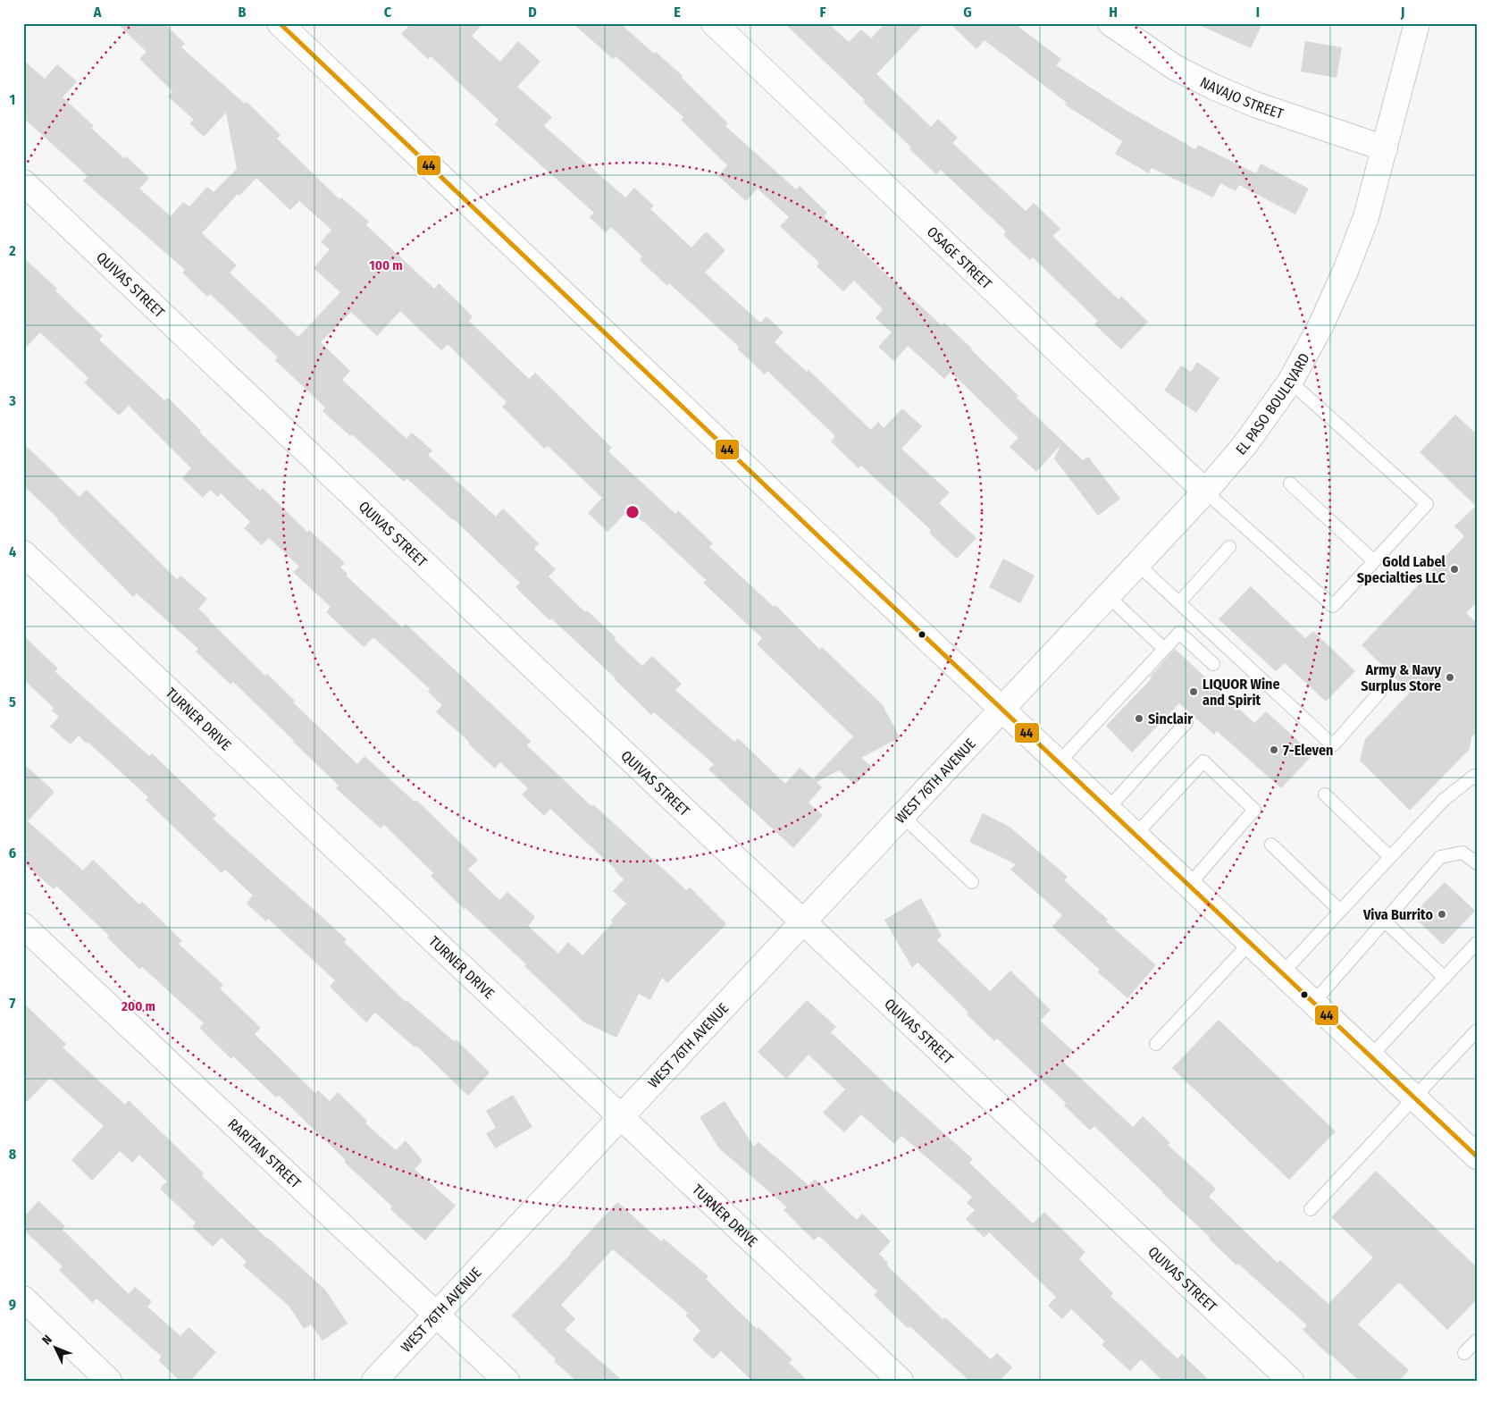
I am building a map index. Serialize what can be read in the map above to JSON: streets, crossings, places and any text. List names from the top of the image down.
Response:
{
  "streets": {
    "street": [
      "NAVAJO STREET",
      "OSAGE STREET",
      "QUIVAS STREET",
      "EL PASO BOULEVARD",
      "TURNER DRIVE",
      "WEST 76TH AVENUE",
      "RARITAN STREET"
    ]
  },
  "crossings": [
    ["NAVAJO STREET", "EL PASO BOULEVARD"],
    ["OSAGE STREET", "EL PASO BOULEVARD"],
    ["QUIVAS STREET", "WEST 76TH AVENUE"],
    ["EL PASO BOULEVARD", "WEST 76TH AVENUE"],
    ["TURNER DRIVE", "WEST 76TH AVENUE"],
    ["WEST 76TH AVENUE", "RARITAN STREET"]
  ],
  "places": [
    "Gold Label Specialties LLC",
    "Army & Navy Surplus Store",
    "LIQUOR Wine and Spirit",
    "Sinclair",
    "7-Eleven",
    "Viva Burrito"
  ],
  "lines": ["transit line 44"],
  "north": "top left",
  "grid": {
    "columns": [
      "A",
      "B",
      "C",
      "D",
      "E",
      "F",
      "G",
      "H",
      "I",
      "J"
    ],
    "rows": [
      "1",
      "2",
      "3",
      "4",
      "5",
      "6",
      "7",
      "8",
      "9"
    ]
  },
  "rings": ["100 m", "200 m"]
}
